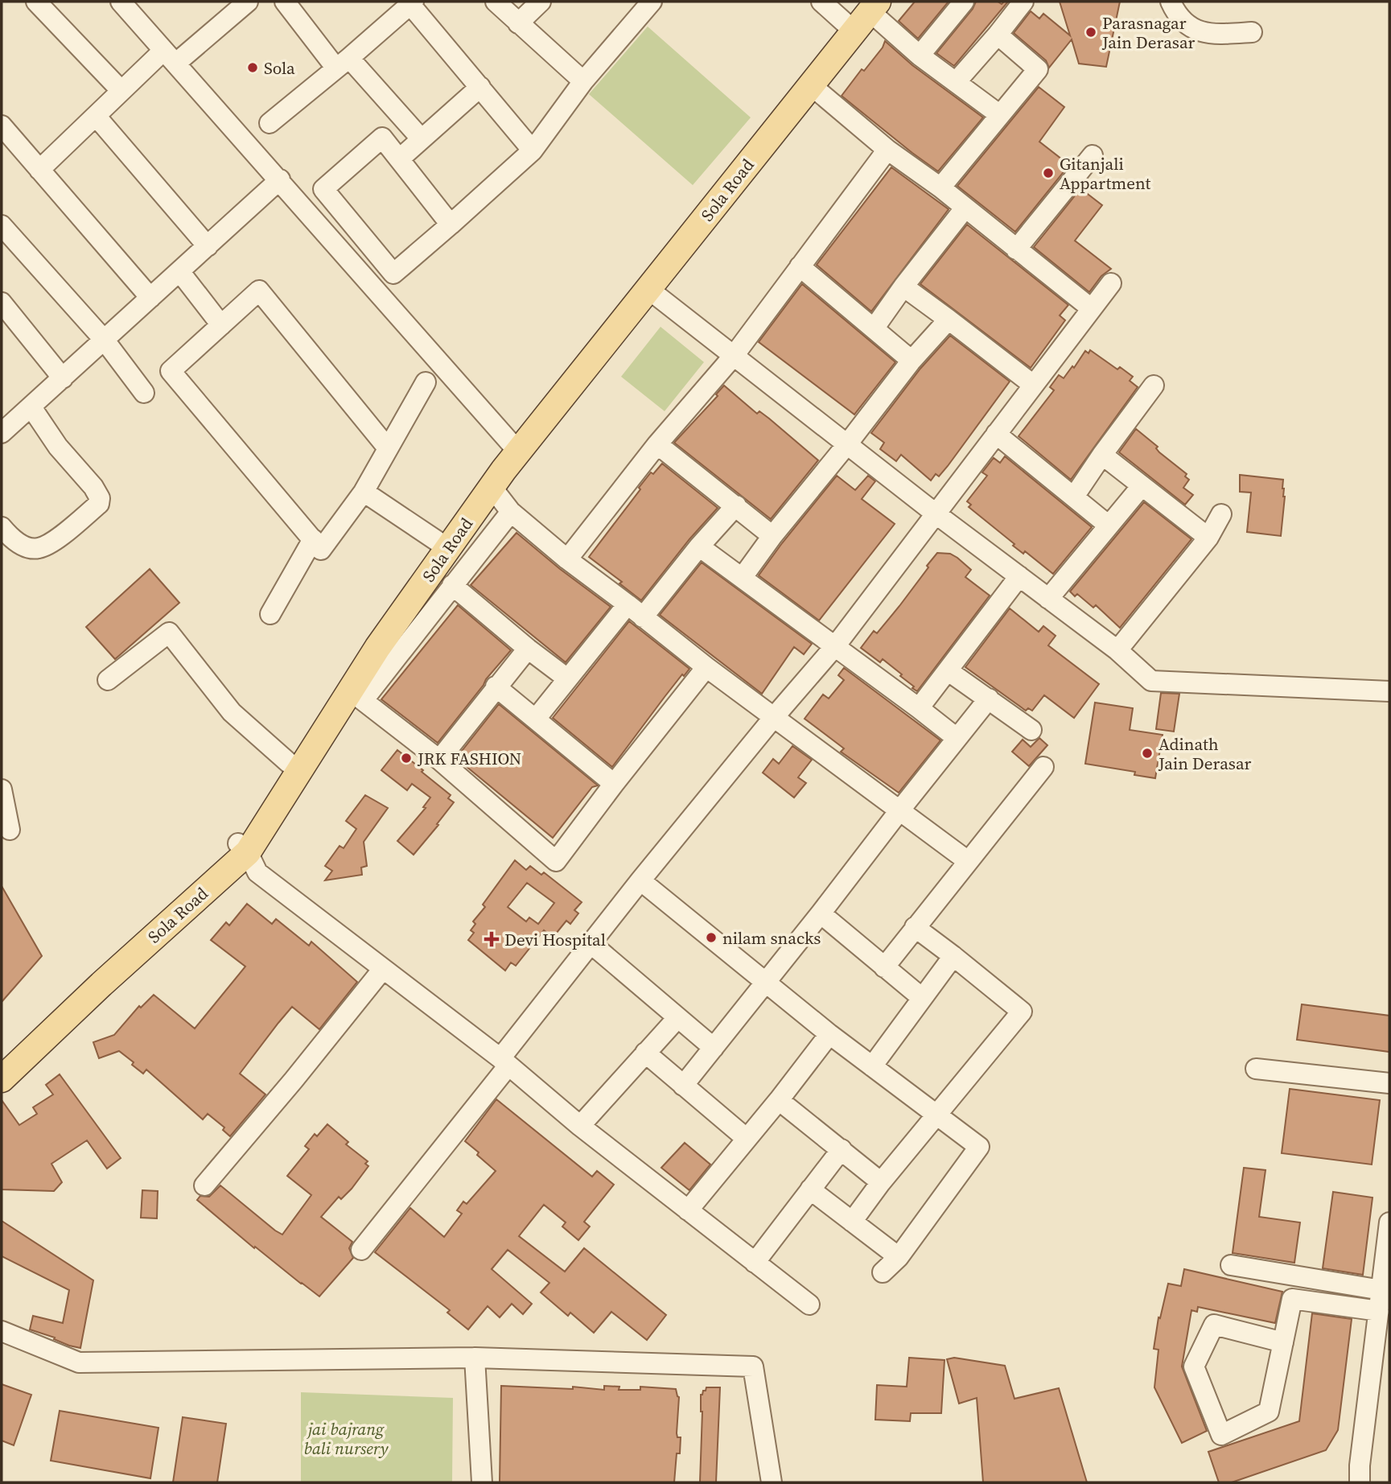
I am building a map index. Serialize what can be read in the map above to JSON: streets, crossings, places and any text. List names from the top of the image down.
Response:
{
  "streets": {
    "main road": ["Sola Road"]
  },
  "parks": ["jai bajrang bali nursery"],
  "places": {
    "other": [
      "Parasnagar Jain Derasar",
      "Sola",
      "Gitanjali Appartment",
      "Adinath Jain Derasar",
      "JRK FASHION",
      "nilam snacks"
    ],
    "health": ["Devi Hospital"]
  }
}
